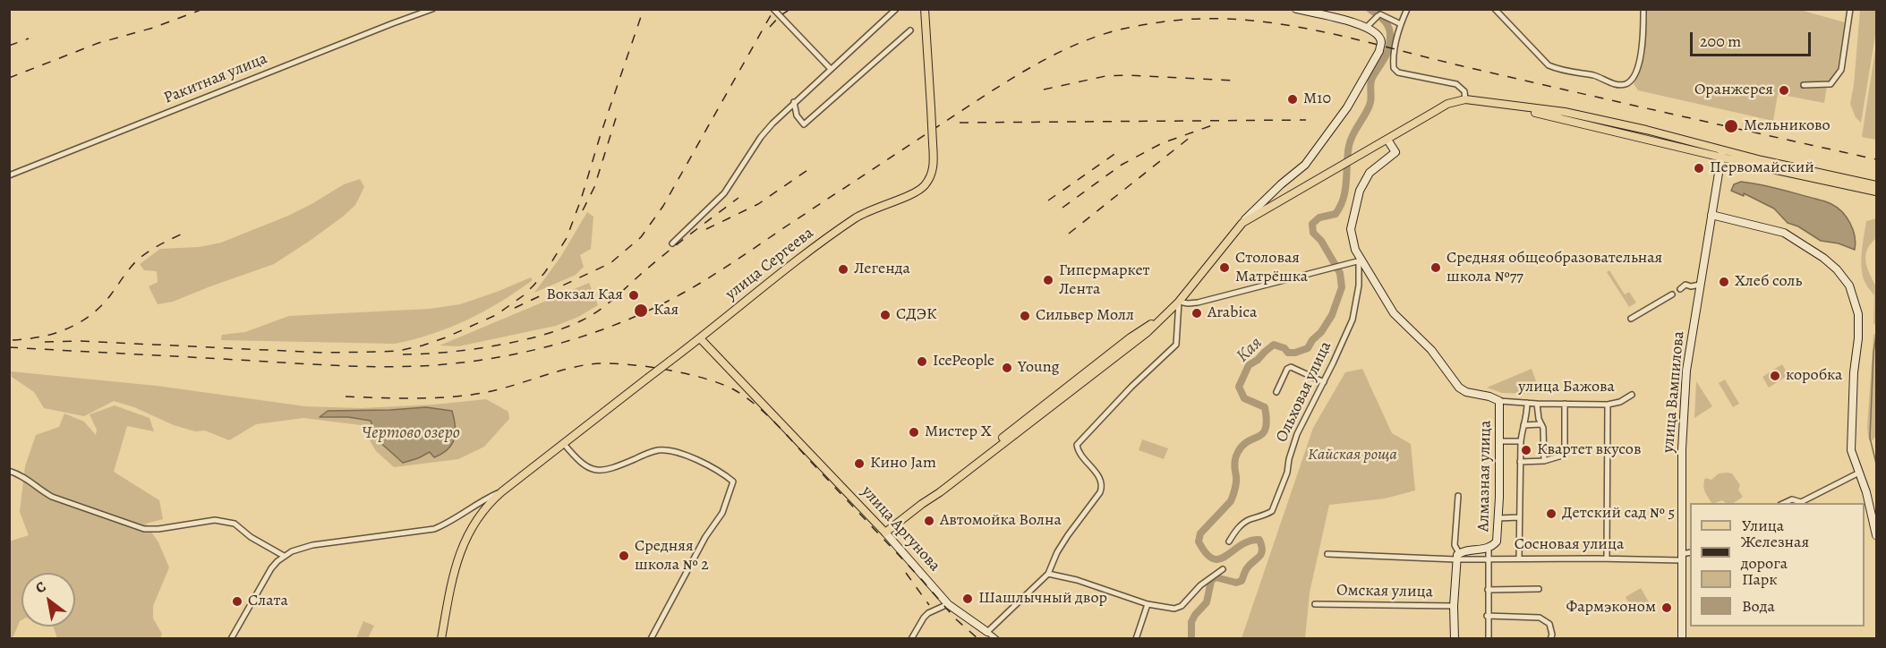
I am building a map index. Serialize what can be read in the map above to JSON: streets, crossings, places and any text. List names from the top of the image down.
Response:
{
  "streets": {
    "main road": ["улица Сергеева", "улица Аргунова"],
    "street": [
      "Ракитная улица",
      "улица Бажова",
      "Ольховая улица",
      "улица Вампилова",
      "Алмазная улица",
      "Сосновая улица",
      "Омская улица"
    ]
  },
  "crossings": [
    ["улица Сергеева", "улица Аргунова"],
    ["улица Бажова", "Алмазная улица"],
    ["улица Вампилова", "Сосновая улица"],
    ["Алмазная улица", "Сосновая улица"]
  ],
  "water": ["Кая", "Чертово озеро"],
  "parks": ["Кайская роща"],
  "places": [
    "Оранжерея",
    "M10",
    "Мельниково",
    "Первомайский",
    "Столовая Матрёшка",
    "Средняя общеобразовательная школа №77",
    "Легенда",
    "Гипермаркет Лента",
    "Хлеб соль",
    "Вокзал Кая",
    "Кая",
    "Arabica",
    "СДЭК",
    "Сильвер Молл",
    "IcePeople",
    "Young",
    "коробка",
    "Мистер Х",
    "Квартет вкусов",
    "Кино Jam",
    "Детский сад № 5",
    "Автомойка Волна",
    "Средняя школа № 2",
    "Шашлычный двор",
    "Слата",
    "Фармэконом"
  ],
  "legend": [
    "Улица",
    "Железная дорога",
    "Парк",
    "Вода"
  ],
  "scale_bar": "200 m",
  "north": "top left"
}
